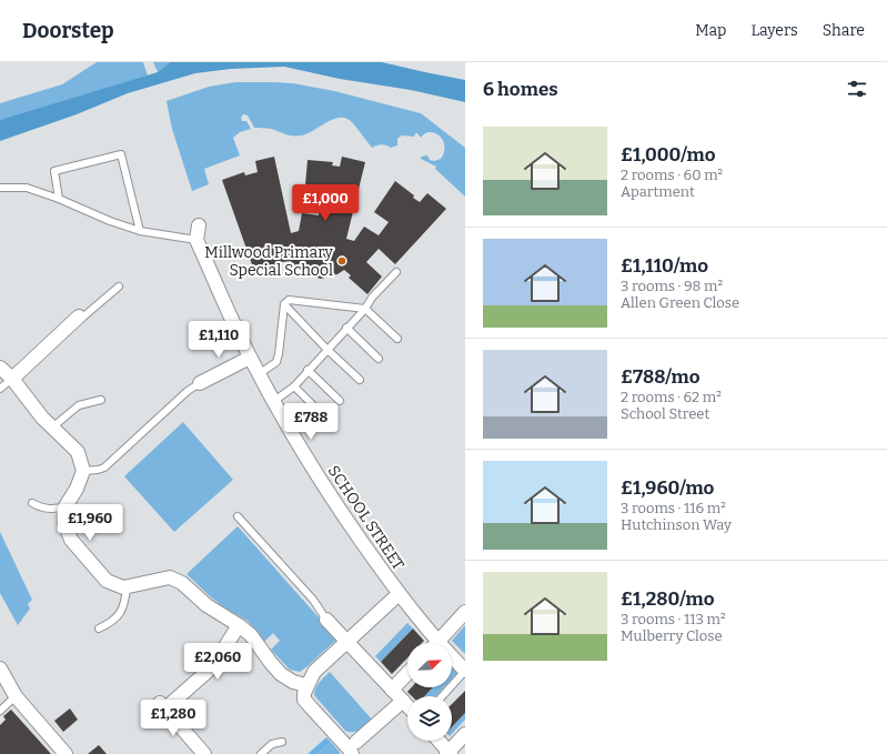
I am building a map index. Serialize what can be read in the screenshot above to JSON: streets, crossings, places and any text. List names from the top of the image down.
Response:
{
  "streets": {
    "street": ["SCHOOL STREET"]
  },
  "places": ["Millwood Primary Special School"],
  "north": "top right",
  "page": {
    "header": "Doorstep",
    "nav": ["Map", "Layers", "Share"],
    "heading": "6 homes",
    "list": [
      {
        "name": "£1,000/mo",
        "note": "2 rooms · 60 m² · Apartment"
      },
      {
        "name": "£1,110/mo",
        "note": "3 rooms · 98 m² · Allen Green Close"
      },
      {
        "name": "£788/mo",
        "note": "2 rooms · 62 m² · School Street"
      },
      {
        "name": "£1,960/mo",
        "note": "3 rooms · 116 m² · Hutchinson Way"
      },
      {
        "name": "£1,280/mo",
        "note": "3 rooms · 113 m² · Mulberry Close"
      }
    ],
    "price": [
      "£1,000",
      "£1,110",
      "£788",
      "£1,960",
      "£2,060",
      "£1,280"
    ]
  }
}
